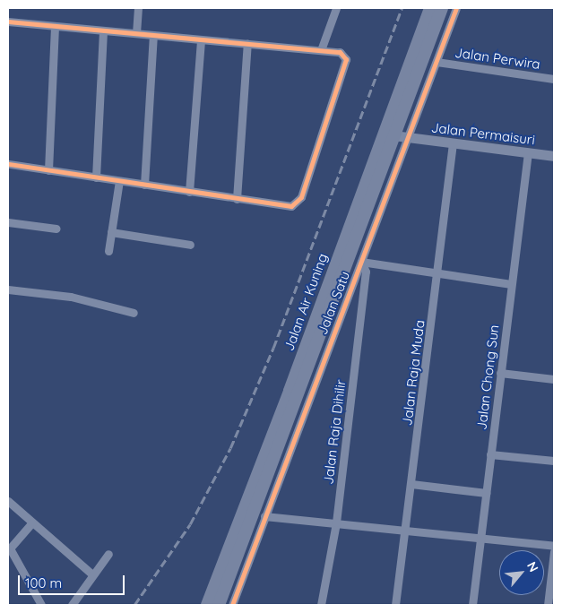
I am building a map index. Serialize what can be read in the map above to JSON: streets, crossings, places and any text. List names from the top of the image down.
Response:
{
  "streets": {
    "main road": ["Jalan Air Kuning"],
    "street": [
      "Jalan Perwira",
      "Jalan Permaisuri",
      "Jalan Satu",
      "Jalan Raja Muda",
      "Jalan Chong Sun",
      "Jalan Raja Dihilir"
    ]
  },
  "crossings": [
    ["Jalan Perwira", "Jalan Satu"],
    ["Jalan Permaisuri", "Jalan Air Kuning"],
    ["Jalan Permaisuri", "Jalan Satu"],
    ["Jalan Permaisuri", "Jalan Raja Muda"],
    ["Jalan Permaisuri", "Jalan Chong Sun"],
    ["Jalan Satu", "Jalan Raja Dihilir"]
  ],
  "scale_bar": "100 m",
  "north": "top right"
}
